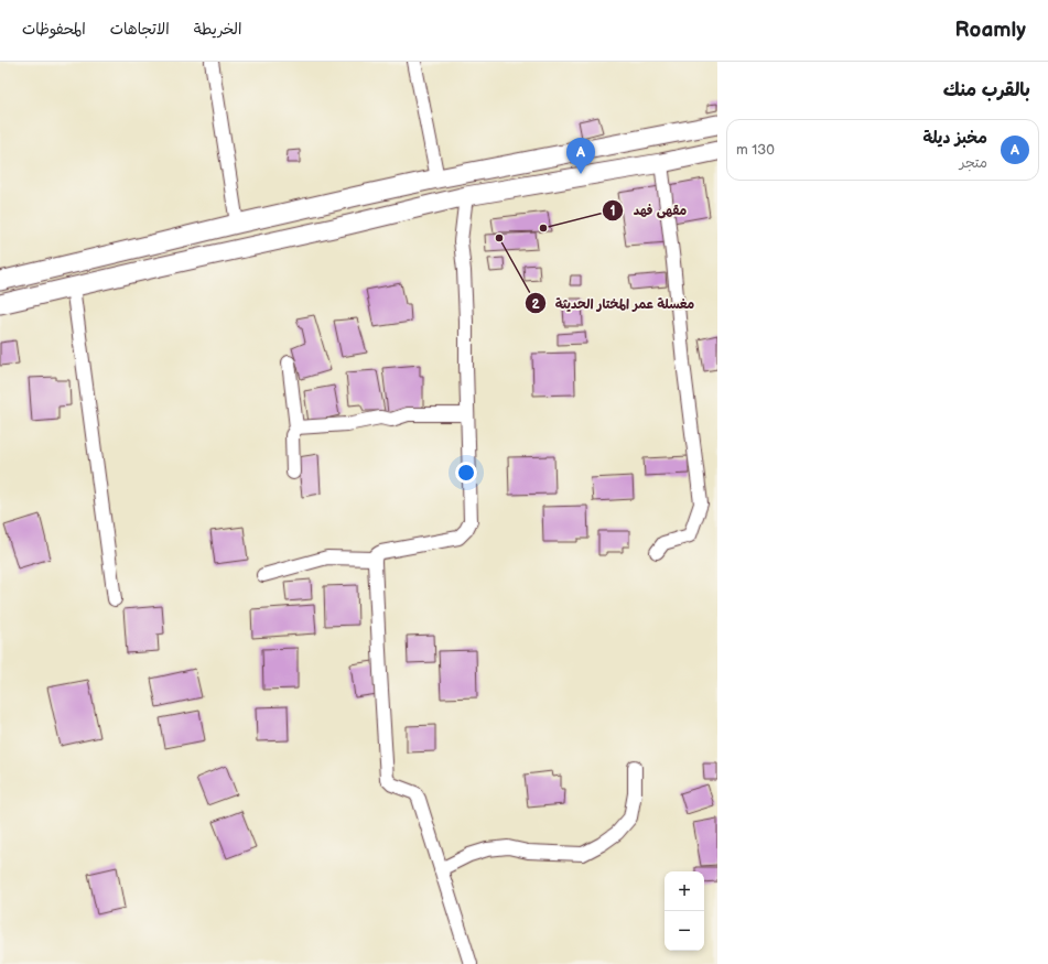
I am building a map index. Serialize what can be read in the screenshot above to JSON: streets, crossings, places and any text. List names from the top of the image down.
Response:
{
  "places": ["مقهى فهد", "مغسلة عمر المختار الحديثة"],
  "page": {
    "header": "Roamly",
    "nav": ["الخريطة", "الاتجاهات", "المحفوظات"],
    "heading": "بالقرب منك",
    "list": [
      {
        "mark": "A",
        "name": "مخبز ديلة",
        "note": "متجر",
        "value": "130 m"
      }
    ],
    "pins": "A",
    "map_buttons": ["+", "−"]
  }
}
